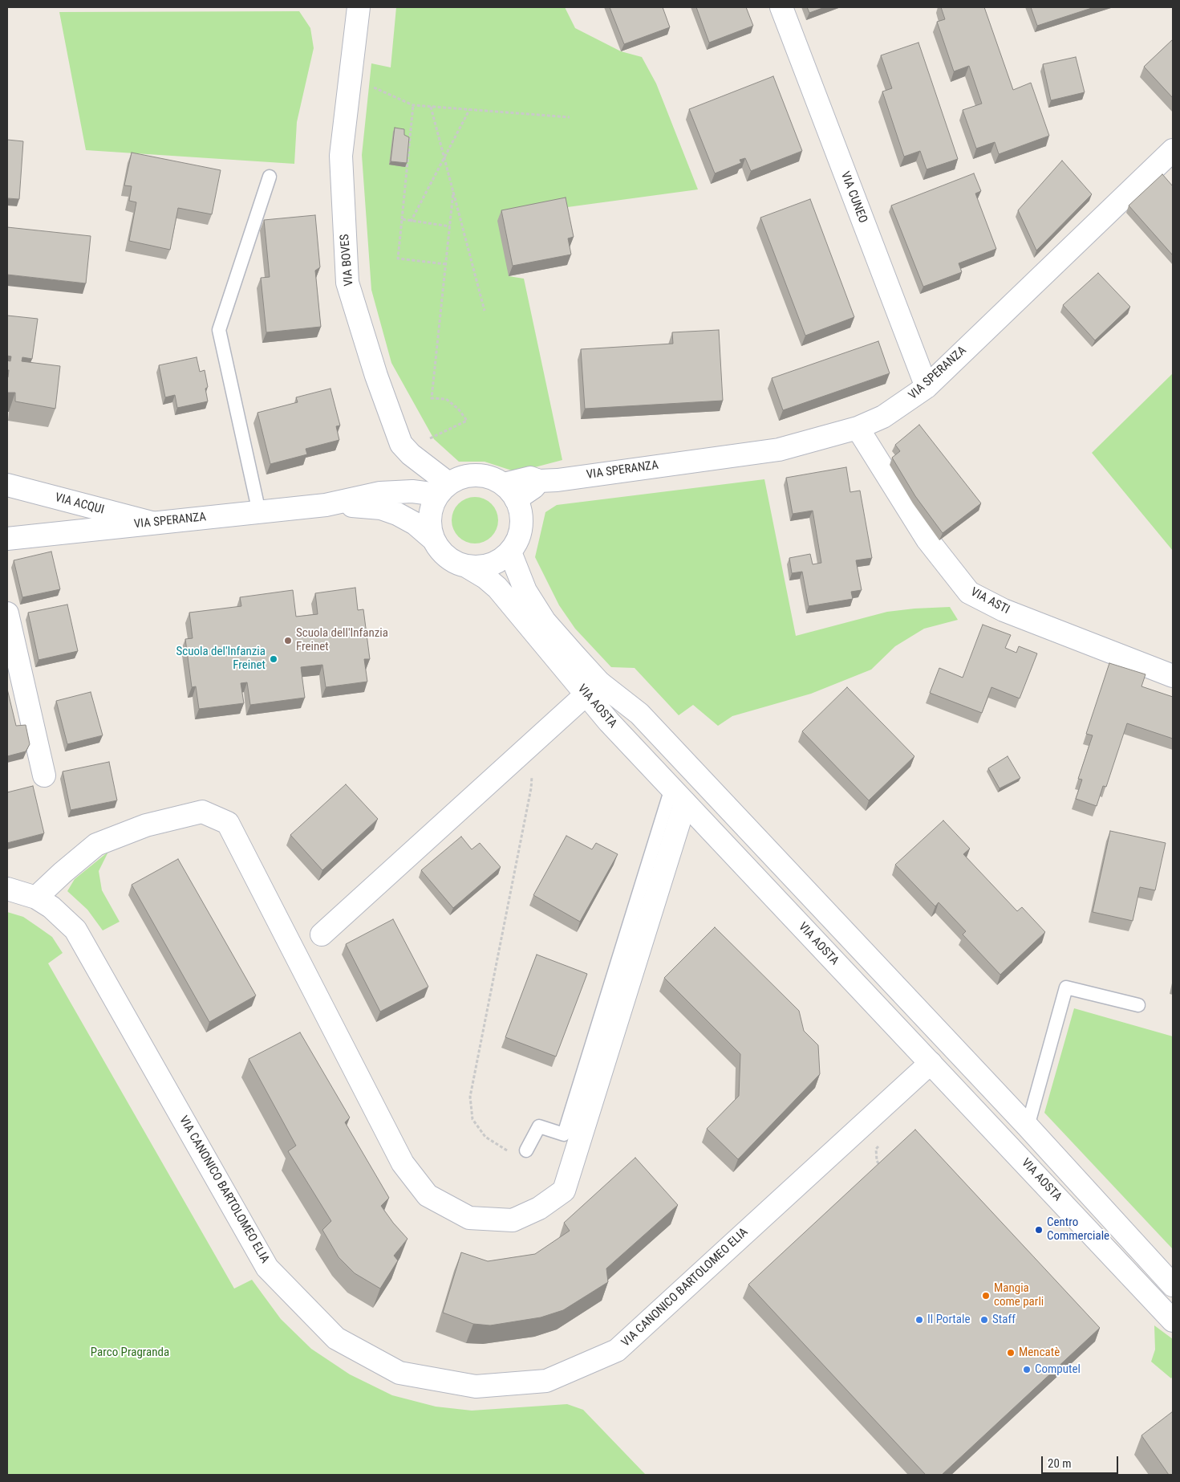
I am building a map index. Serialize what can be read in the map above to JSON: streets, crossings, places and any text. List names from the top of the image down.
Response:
{
  "streets": {
    "street": [
      "VIA CUNEO",
      "VIA BOVES",
      "VIA SPERANZA",
      "VIA ACQUI",
      "VIA ASTI",
      "VIA AOSTA",
      "VIA CANONICO BARTOLOMEO ELIA"
    ]
  },
  "crossings": [
    ["VIA CUNEO", "VIA SPERANZA"],
    ["VIA BOVES", "VIA SPERANZA"],
    ["VIA BOVES", "VIA AOSTA"],
    ["VIA SPERANZA", "VIA ACQUI"],
    ["VIA SPERANZA", "VIA ASTI"],
    ["VIA SPERANZA", "VIA AOSTA"],
    ["VIA AOSTA", "VIA CANONICO BARTOLOMEO ELIA"]
  ],
  "parks": ["Parco Pragranda"],
  "places": [
    "Scuola dell'Infanzia Freinet",
    "Scuola del'Infanzia Freinet",
    "Centro Commerciale",
    "Mangia come parli",
    "Il Portale",
    "Staff",
    "Mencatè",
    "Computel"
  ],
  "scale_bar": "20 m"
}
